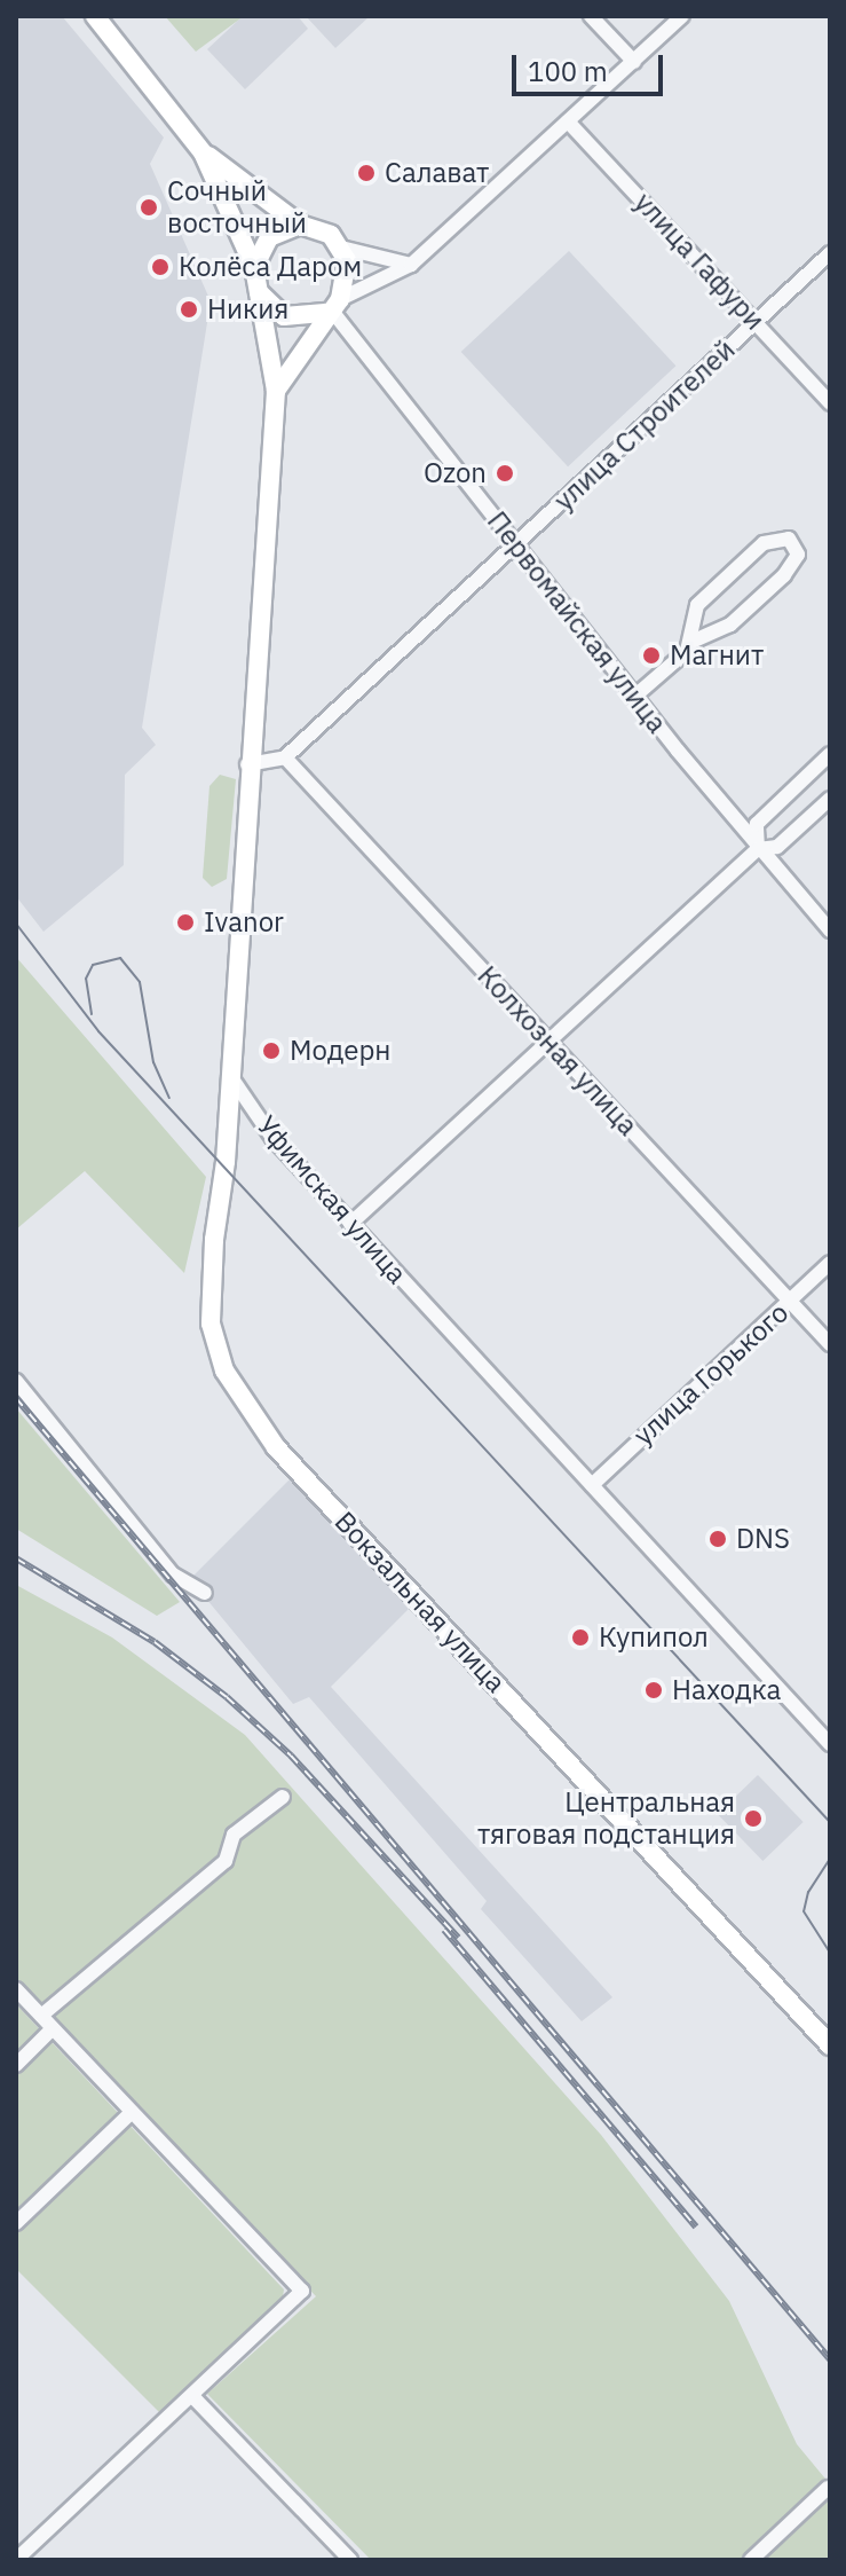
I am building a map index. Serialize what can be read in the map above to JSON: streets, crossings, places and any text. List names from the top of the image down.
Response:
{
  "streets": {
    "main road": ["Вокзальная улица"],
    "street": [
      "улица Гафури",
      "улица Строителей",
      "Первомайская улица",
      "Колхозная улица",
      "Уфимская улица",
      "улица Горького"
    ]
  },
  "crossings": [
    ["улица Гафури", "улица Строителей"],
    ["улица Строителей", "Первомайская улица"],
    ["улица Строителей", "Колхозная улица"],
    ["Колхозная улица", "улица Горького"],
    ["Уфимская улица", "улица Горького"],
    ["Уфимская улица", "Вокзальная улица"]
  ],
  "places": [
    "Салават",
    "Сочный восточный",
    "Колёса Даром",
    "Никия",
    "Ozon",
    "Магнит",
    "Ivanor",
    "Модерн",
    "DNS",
    "Купипол",
    "Находка",
    "Центральная тяговая подстанция"
  ],
  "scale_bar": "100 m"
}
